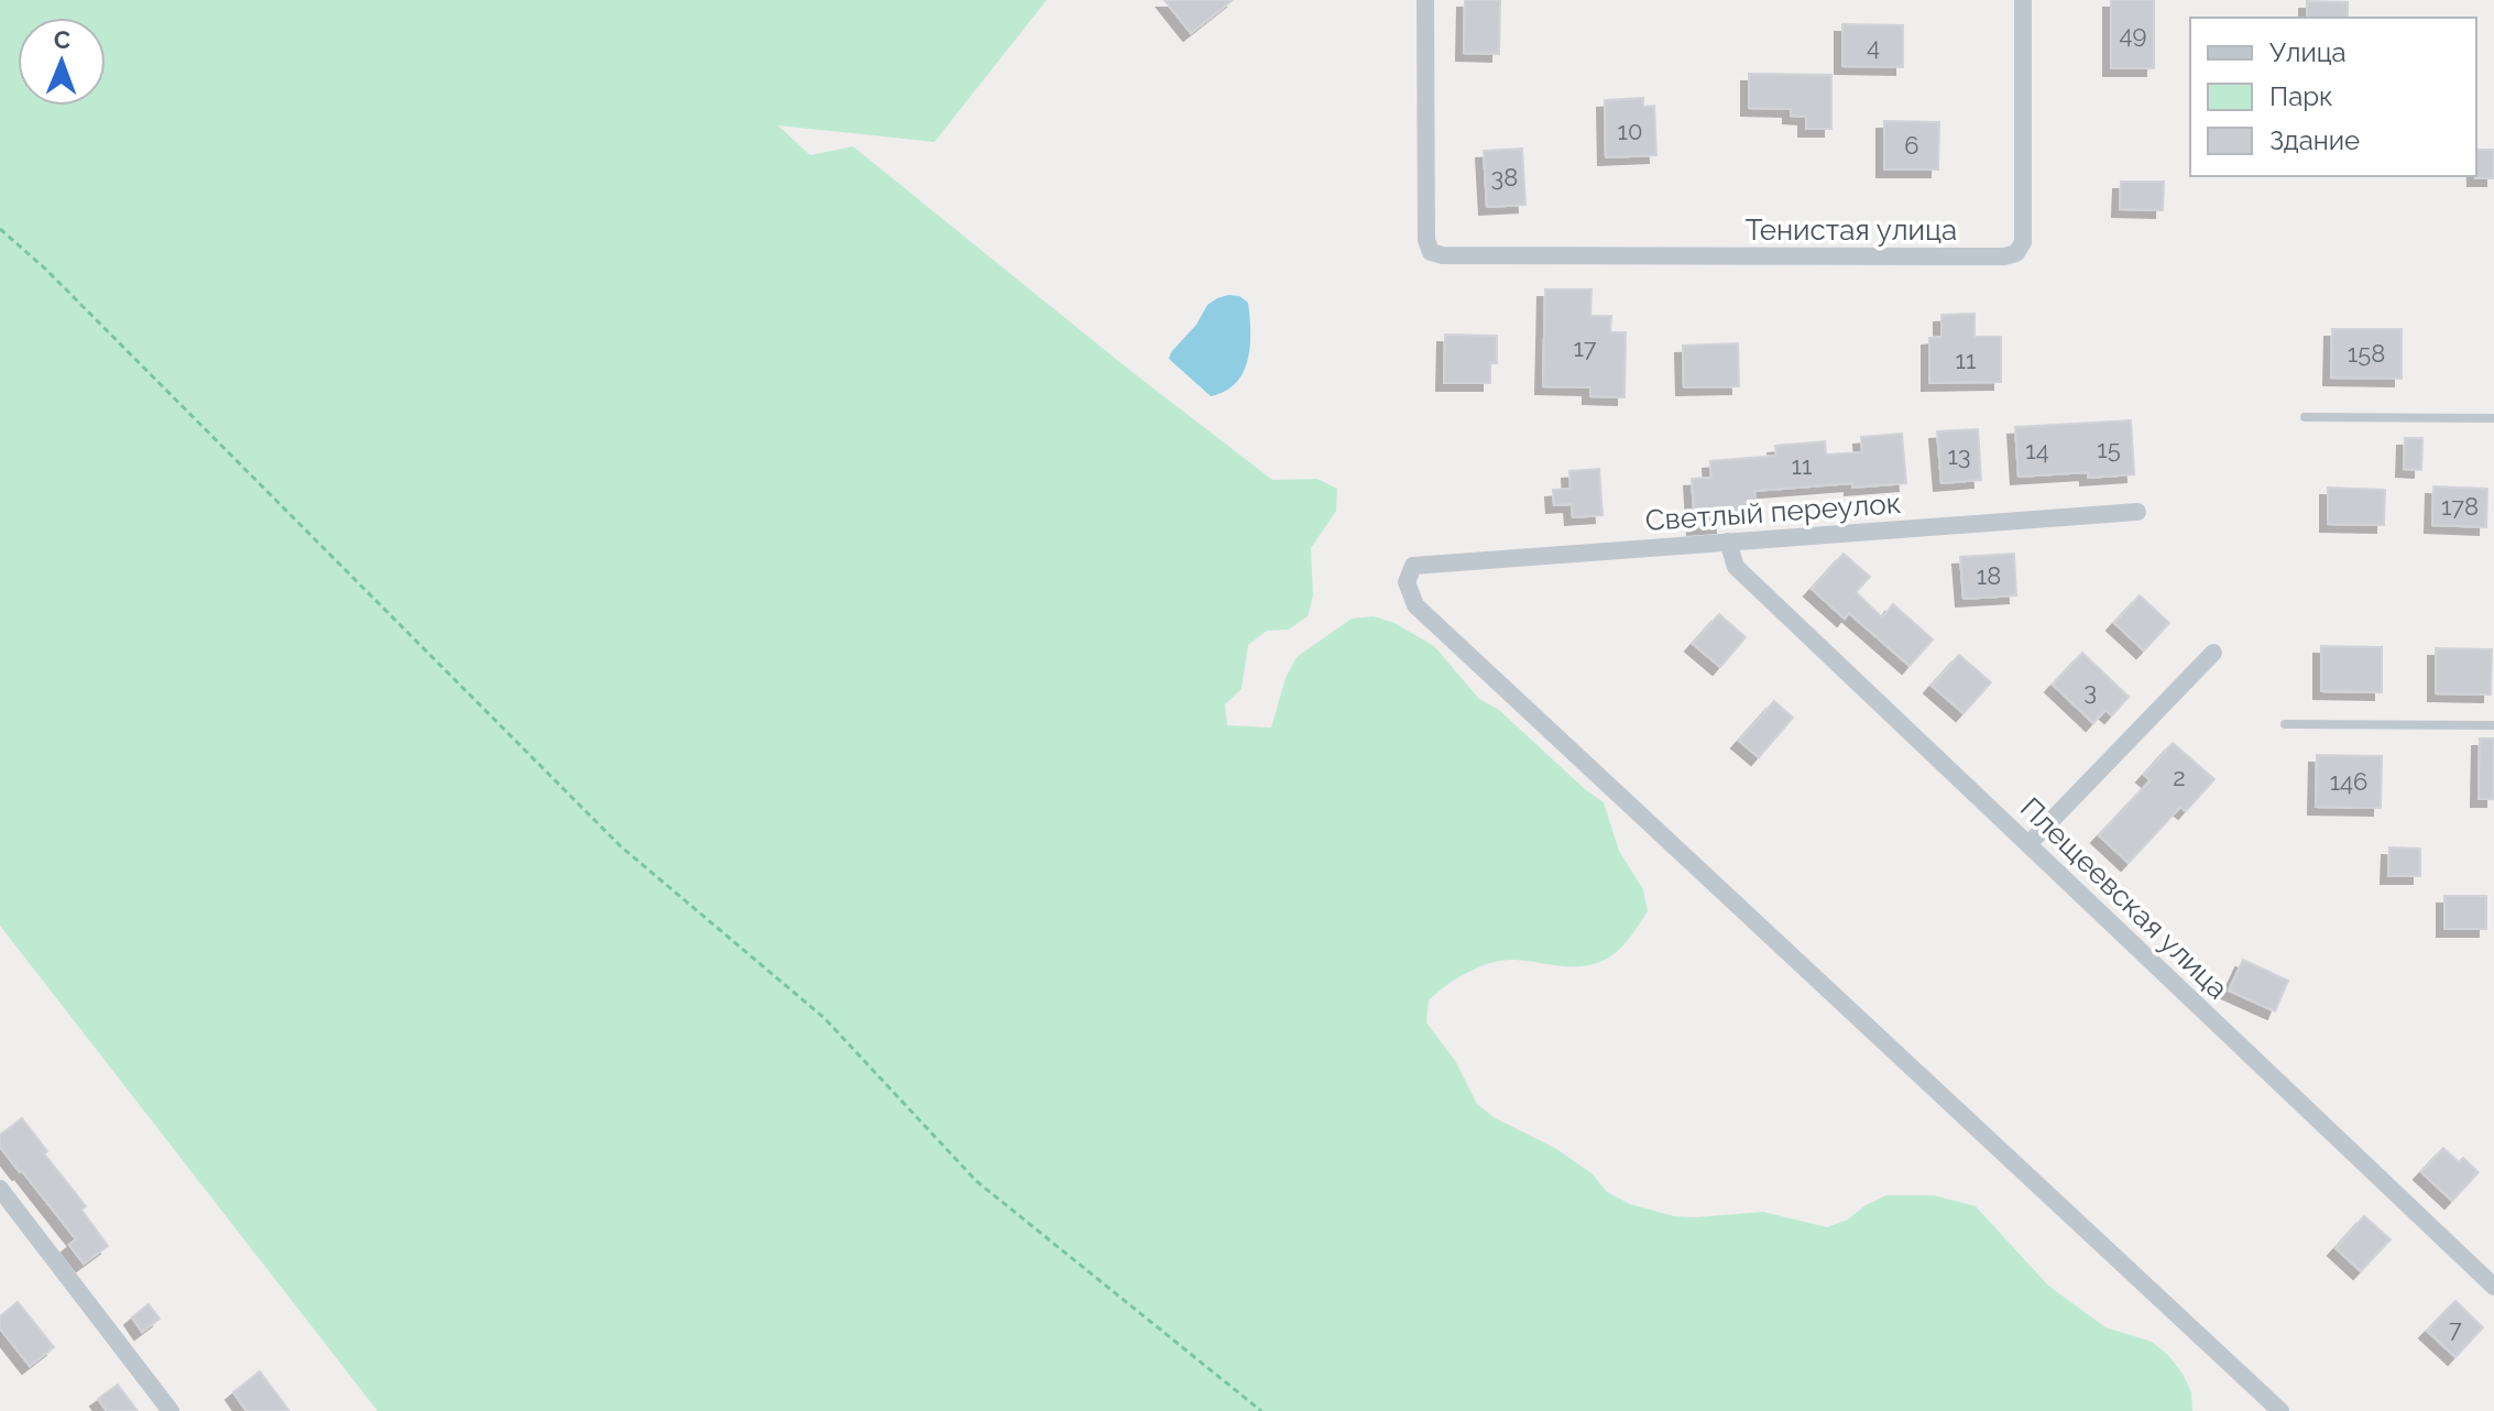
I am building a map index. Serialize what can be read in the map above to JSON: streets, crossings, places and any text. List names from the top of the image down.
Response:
{
  "streets": {
    "street": ["Тенистая улица", "Светлый переулок", "Плещеевская улица"]
  },
  "crossings": [
    ["Светлый переулок", "Плещеевская улица"]
  ],
  "house_numbers": [
    "49",
    "4",
    "10",
    "6",
    "38",
    "17",
    "158",
    "11",
    "15",
    "14",
    "13",
    "11",
    "178",
    "18",
    "3",
    "2",
    "146",
    "7"
  ],
  "legend": ["Улица", "Парк", "Здание"],
  "north": "top"
}
